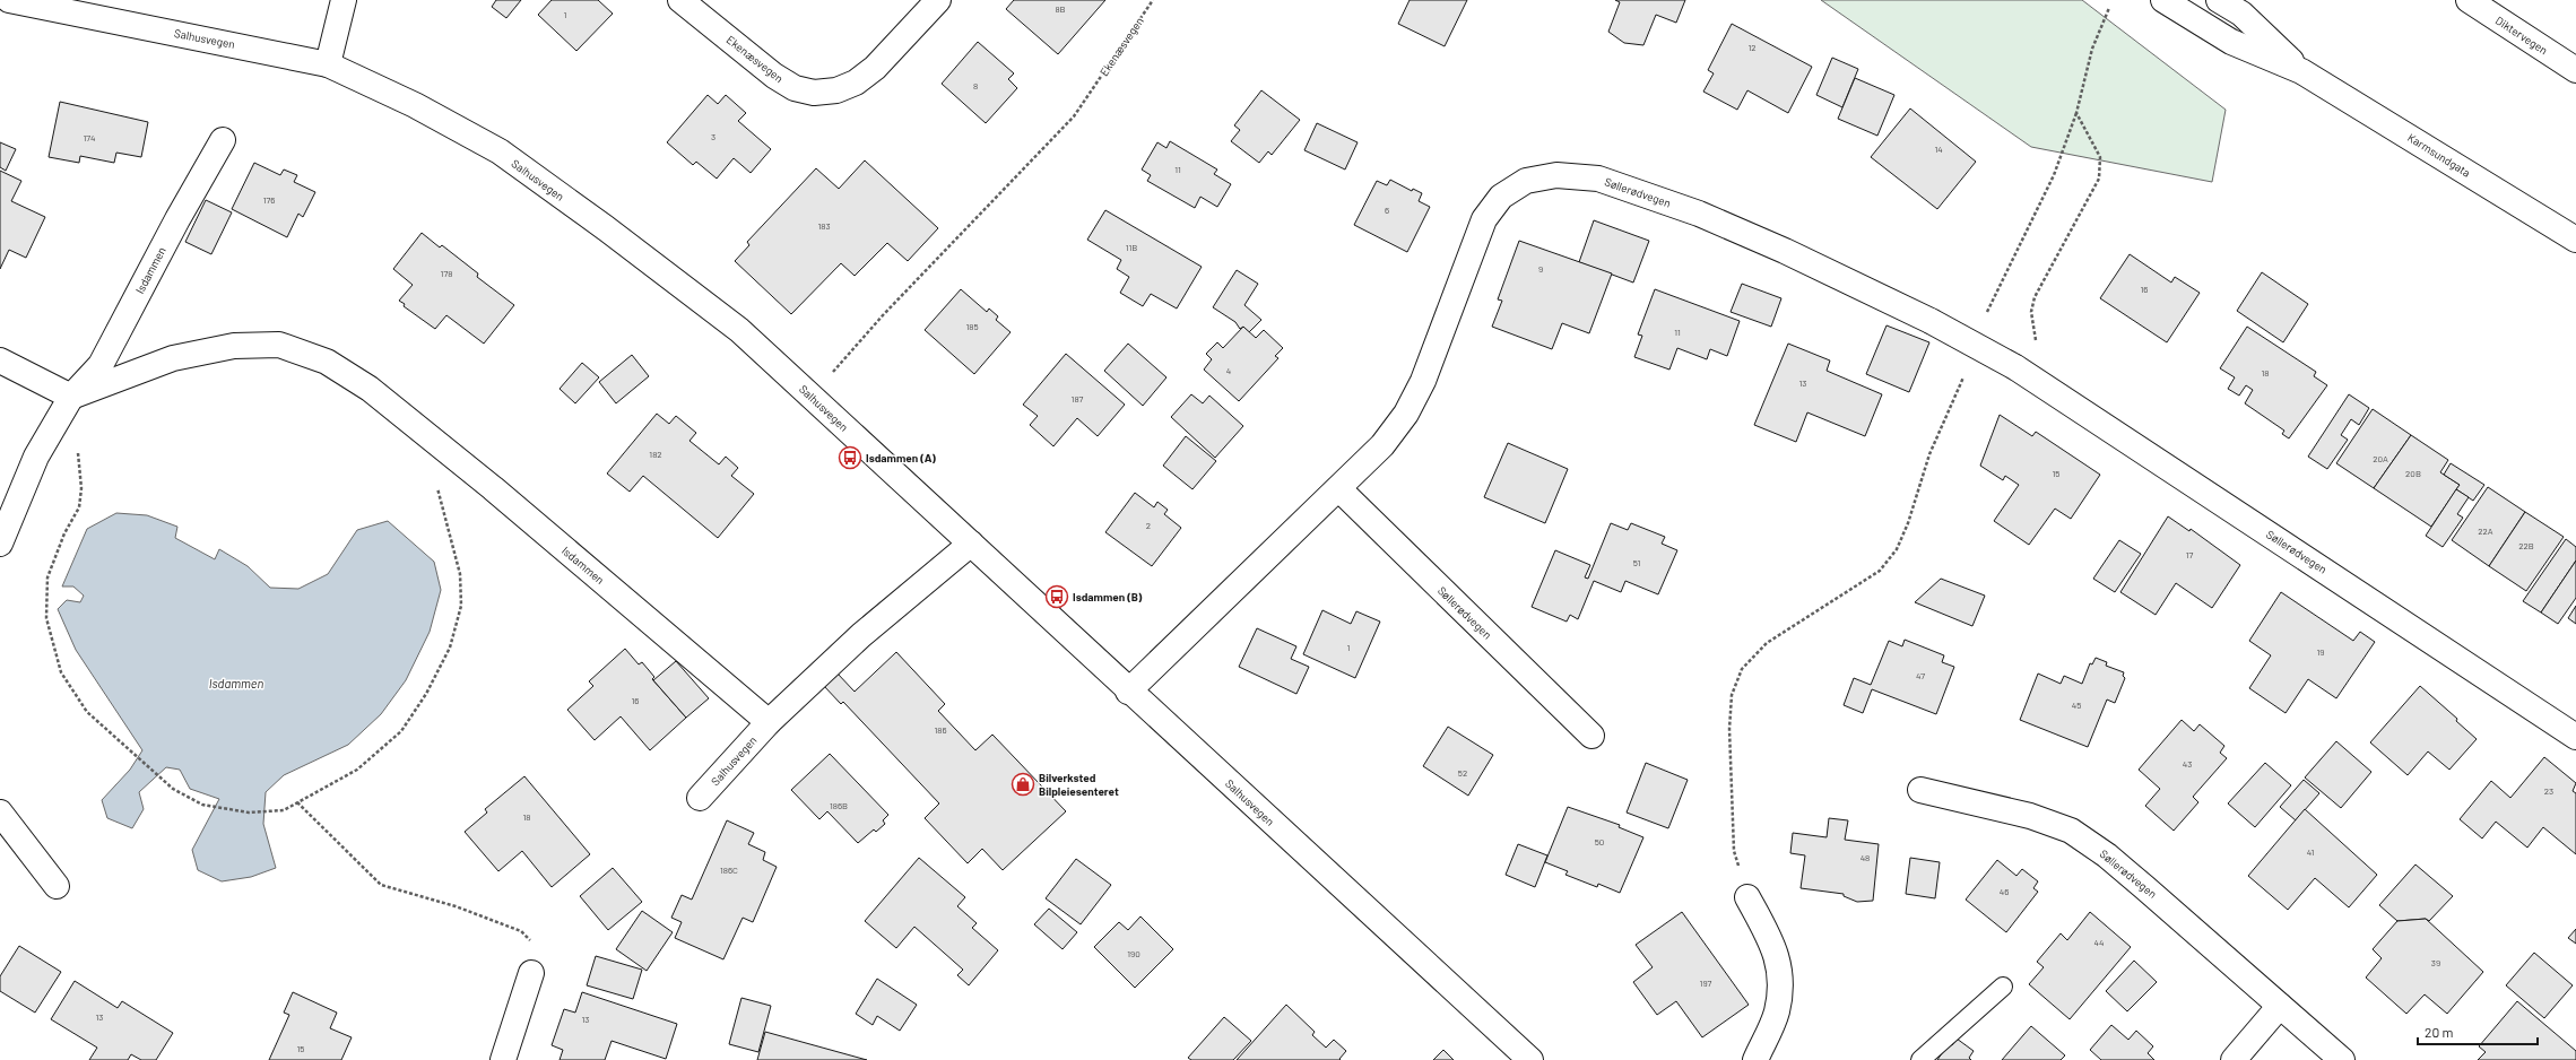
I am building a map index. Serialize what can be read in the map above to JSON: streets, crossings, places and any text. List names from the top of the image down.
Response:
{
  "streets": {
    "main road": [
      "Diktervegen",
      "Salhusvegen",
      "Ekenæsvegen",
      "Karmsundgata",
      "Søllerødvegen",
      "Isdammen"
    ]
  },
  "crossings": [
    ["Salhusvegen", "Søllerødvegen"],
    ["Salhusvegen", "Isdammen"]
  ],
  "water": ["Isdammen"],
  "places": {
    "bus stop": ["Isdammen (A)", "Isdammen (B)"],
    "shop": ["Bilverksted Bilpleiesenteret"]
  },
  "house_numbers": [
    "8B",
    "1",
    "12",
    "8",
    "3",
    "174",
    "14",
    "11",
    "176",
    "6",
    "183",
    "11B",
    "9",
    "178",
    "16",
    "185",
    "11",
    "4",
    "18",
    "13",
    "187",
    "182",
    "20A",
    "15",
    "20B",
    "2",
    "22A",
    "22B",
    "17",
    "51",
    "1",
    "19",
    "47",
    "16",
    "45",
    "186",
    "43",
    "52",
    "23",
    "186B",
    "18",
    "50",
    "41",
    "48",
    "186C",
    "46",
    "44",
    "190",
    "39",
    "197",
    "13",
    "13",
    "15"
  ],
  "scale_bar": "20 m"
}
